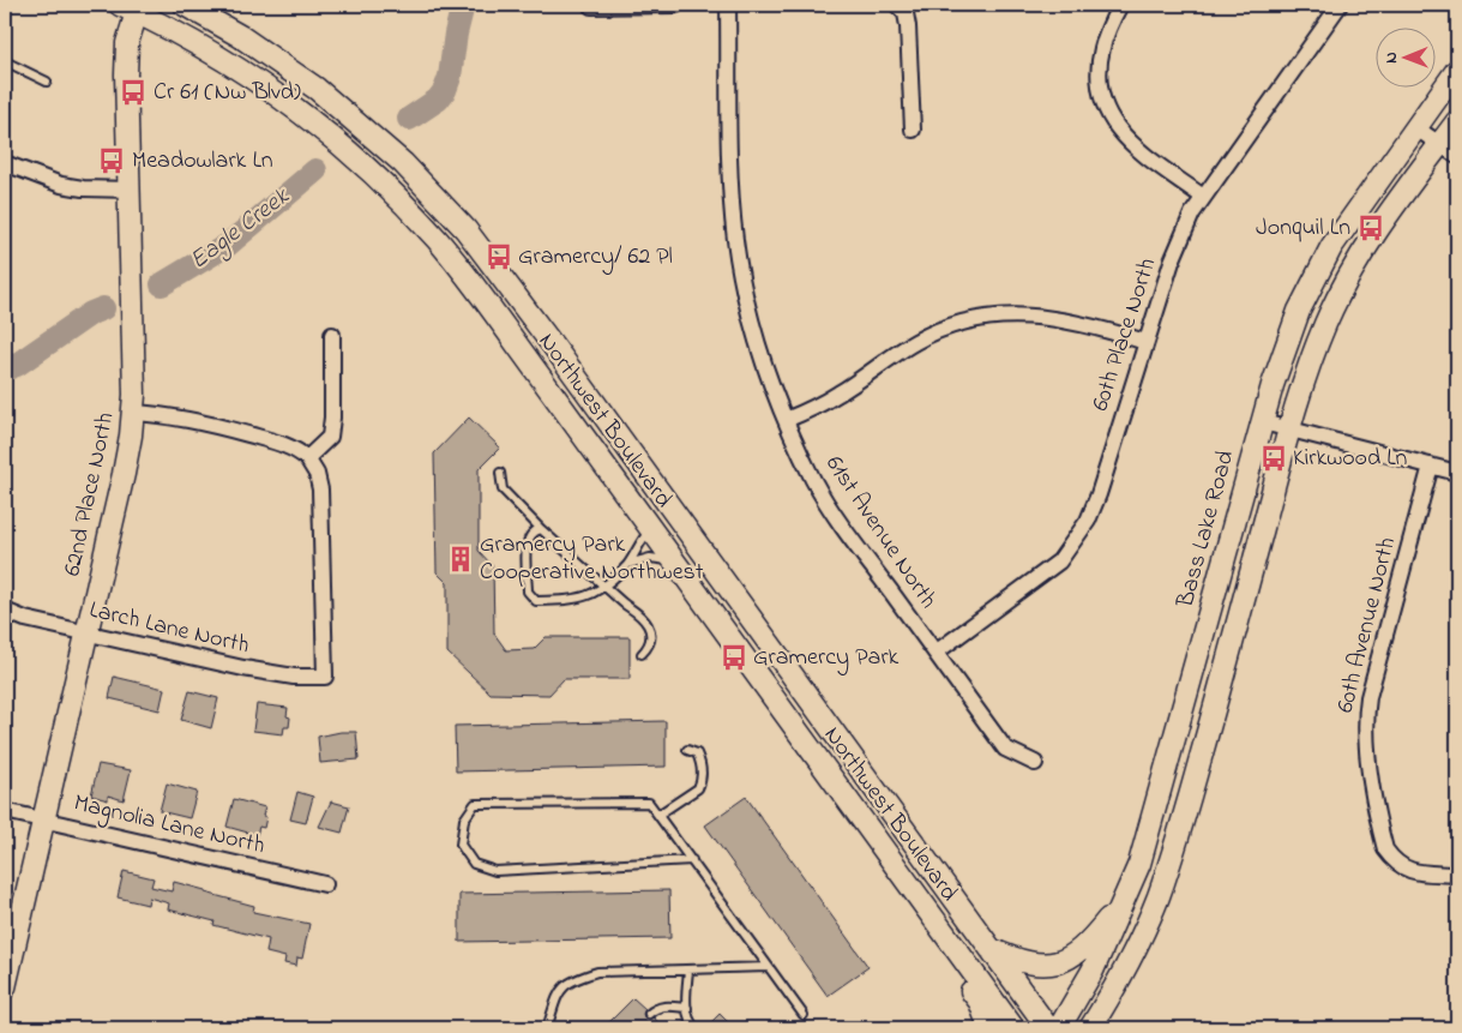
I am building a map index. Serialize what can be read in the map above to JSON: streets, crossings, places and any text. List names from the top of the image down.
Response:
{
  "streets": {
    "main road": ["Northwest Boulevard", "62nd Place North", "Bass Lake Road"],
    "street": [
      "60th Place North",
      "61st Avenue North",
      "60th Avenue North",
      "Larch Lane North",
      "Magnolia Lane North"
    ]
  },
  "crossings": [
    ["60th Place North", "61st Avenue North"],
    ["Northwest Boulevard", "62nd Place North"],
    ["62nd Place North", "Larch Lane North"],
    ["62nd Place North", "Magnolia Lane North"]
  ],
  "water": ["Eagle Creek"],
  "places": {
    "bus stop": [
      "Cr 61 (Nw Blvd)",
      "Meadowlark Ln",
      "Jonquil Ln",
      "Gramercy/ 62 Pl",
      "Kirkwood Ln",
      "Gramercy Park"
    ],
    "building": ["Gramercy Park Cooperative Northwest"]
  },
  "north": "left"
}
